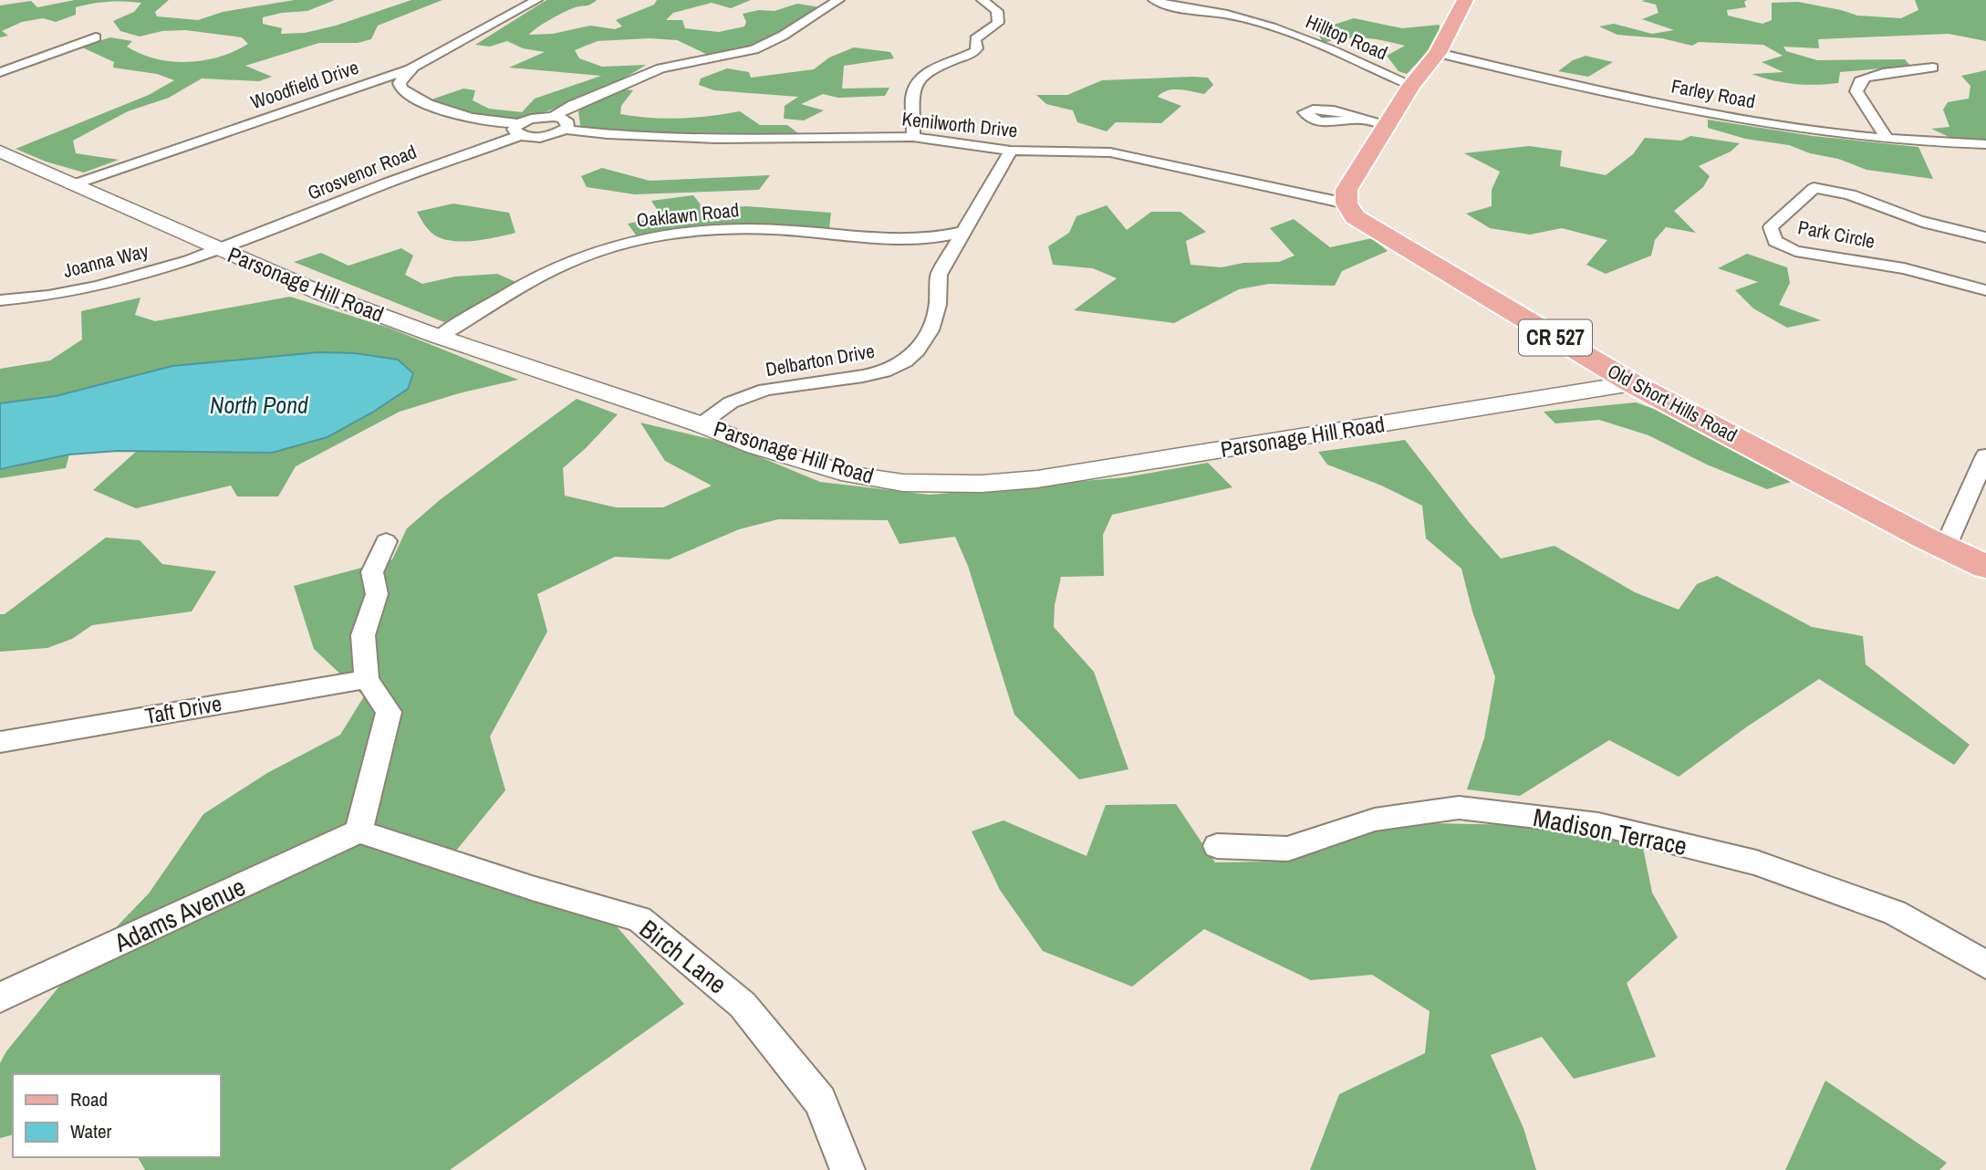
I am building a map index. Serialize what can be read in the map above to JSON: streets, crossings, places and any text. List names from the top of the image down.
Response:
{
  "streets": {
    "main road": ["CR 527", "Old Short Hills Road"],
    "street": [
      "Hilltop Road",
      "Woodfield Drive",
      "Farley Road",
      "Kenilworth Drive",
      "Grosvenor Road",
      "Oaklawn Road",
      "Park Circle",
      "Joanna Way",
      "Parsonage Hill Road",
      "Delbarton Drive",
      "Taft Drive",
      "Madison Terrace",
      "Adams Avenue",
      "Birch Lane"
    ]
  },
  "crossings": [
    ["Woodfield Drive", "Parsonage Hill Road"],
    ["Kenilworth Drive", "Grosvenor Road"],
    ["Kenilworth Drive", "Delbarton Drive"],
    ["Kenilworth Drive", "Old Short Hills Road"],
    ["Grosvenor Road", "Joanna Way"],
    ["Grosvenor Road", "Parsonage Hill Road"],
    ["Oaklawn Road", "Parsonage Hill Road"],
    ["Oaklawn Road", "Delbarton Drive"],
    ["Joanna Way", "Parsonage Hill Road"],
    ["Parsonage Hill Road", "Delbarton Drive"],
    ["Parsonage Hill Road", "Old Short Hills Road"],
    ["Adams Avenue", "Birch Lane"]
  ],
  "water": ["North Pond"],
  "legend": ["Road", "Water"]
}
